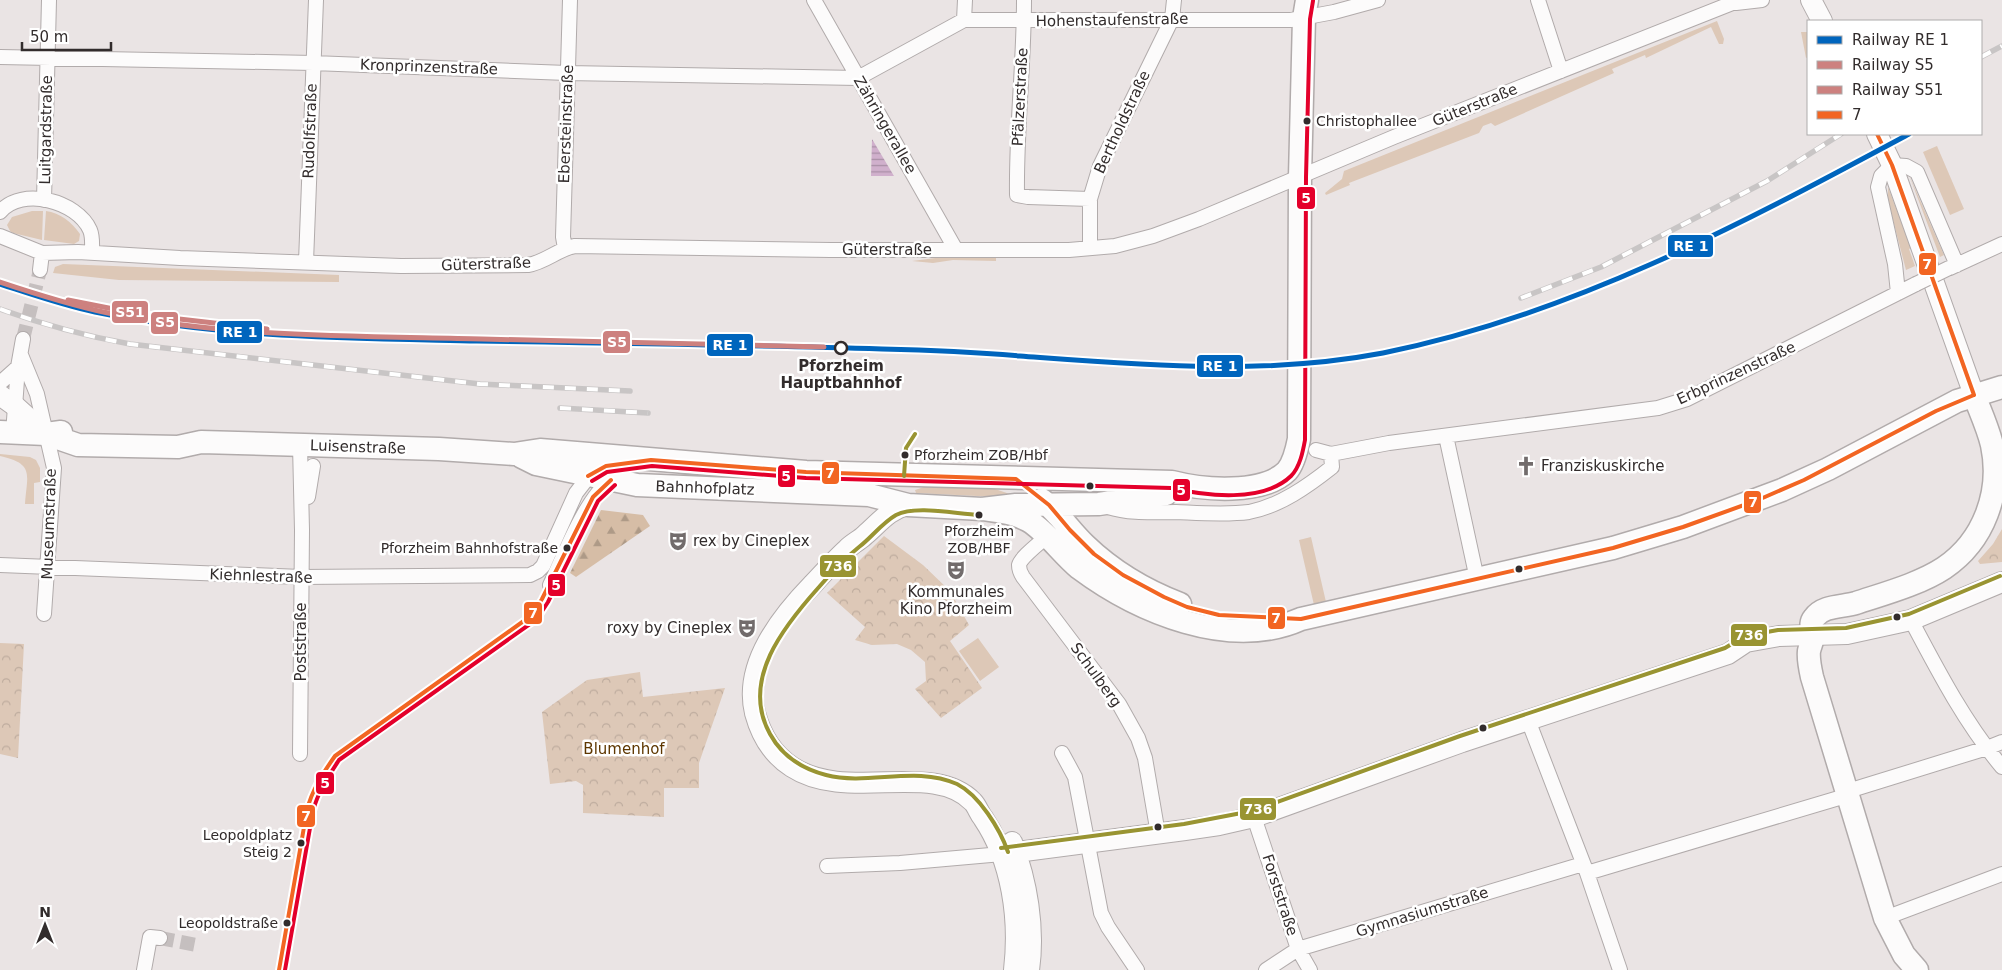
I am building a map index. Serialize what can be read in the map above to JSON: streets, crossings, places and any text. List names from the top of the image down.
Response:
{
  "streets": {
    "main road": ["Luisenstraße", "Bahnhofplatz"],
    "street": [
      "Hohenstaufenstraße",
      "Kronprinzenstraße",
      "Pfälzerstraße",
      "Güterstraße",
      "Bertholdstraße",
      "Ebersteinstraße",
      "Zähringerallee",
      "Luitgardstraße",
      "Rudolfstraße",
      "Erbprinzenstraße",
      "Museumstraße",
      "Kiehnlestraße",
      "Poststraße",
      "Schulberg",
      "Forststraße",
      "Gymnasiumstraße"
    ]
  },
  "crossings": [
    ["Hohenstaufenstraße", "Kronprinzenstraße"],
    ["Hohenstaufenstraße", "Pfälzerstraße"],
    ["Hohenstaufenstraße", "Bertholdstraße"],
    ["Hohenstaufenstraße", "Zähringerallee"],
    ["Kronprinzenstraße", "Ebersteinstraße"],
    ["Kronprinzenstraße", "Zähringerallee"],
    ["Kronprinzenstraße", "Luitgardstraße"],
    ["Kronprinzenstraße", "Rudolfstraße"],
    ["Pfälzerstraße", "Bertholdstraße"],
    ["Güterstraße", "Bertholdstraße"],
    ["Güterstraße", "Ebersteinstraße"],
    ["Güterstraße", "Zähringerallee"],
    ["Güterstraße", "Luitgardstraße"],
    ["Güterstraße", "Rudolfstraße"],
    ["Luisenstraße", "Bahnhofplatz"],
    ["Luisenstraße", "Museumstraße"],
    ["Luisenstraße", "Kiehnlestraße"],
    ["Luisenstraße", "Poststraße"],
    ["Bahnhofplatz", "Kiehnlestraße"],
    ["Museumstraße", "Kiehnlestraße"],
    ["Kiehnlestraße", "Poststraße"],
    ["Forststraße", "Gymnasiumstraße"]
  ],
  "parks": ["Blumenhof"],
  "places": {
    "other": [
      "Christophallee",
      "Pforzheim Hauptbahnhof",
      "Pforzheim ZOB/Hbf",
      "Pforzheim ZOB/HBF",
      "Pforzheim Bahnhofstraße",
      "Leopoldplatz Steig 2",
      "Leopoldstraße"
    ],
    "church": ["Franziskuskirche"],
    "theatre": ["rex by Cineplex", "Kommunales Kino Pforzheim", "roxy by Cineplex"]
  },
  "lines": [
    "transit line 5",
    "transit line 7",
    "rail line S5",
    "rail line S51",
    "transit line 736"
  ],
  "legend": [
    "Railway RE 1",
    "Railway S5",
    "Railway S51",
    "7"
  ],
  "scale_bar": "50 m",
  "north": "top"
}
